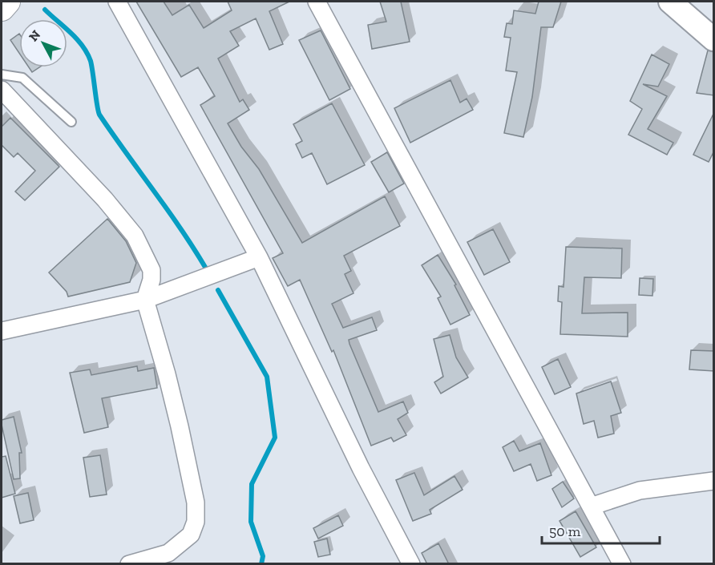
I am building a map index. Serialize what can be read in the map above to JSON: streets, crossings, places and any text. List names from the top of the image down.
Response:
{
  "scale_bar": "50 m",
  "north": "top left"
}
